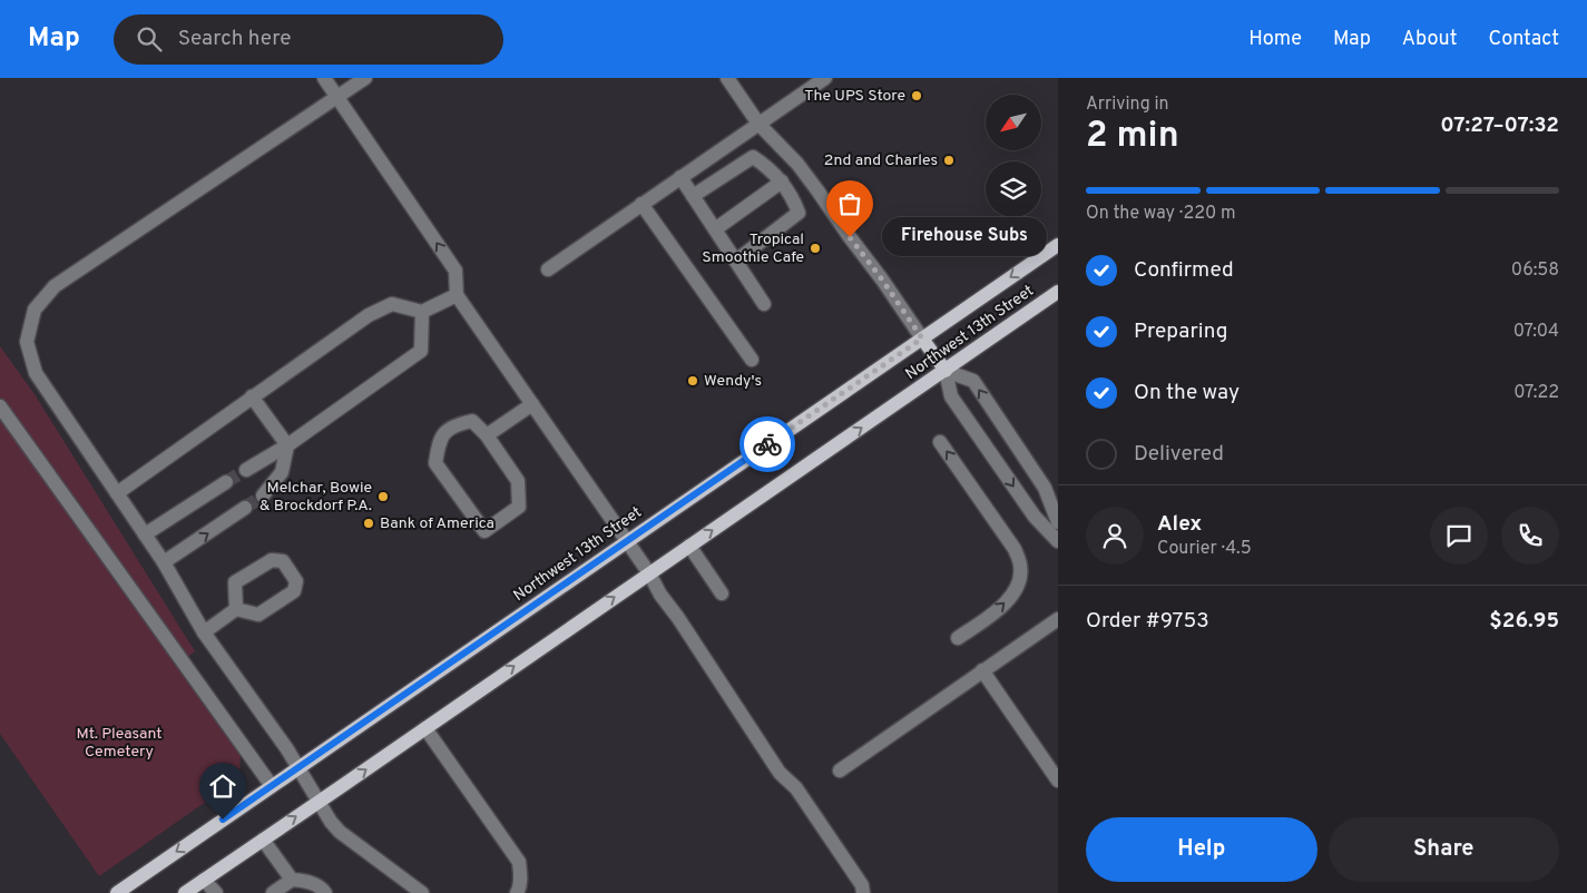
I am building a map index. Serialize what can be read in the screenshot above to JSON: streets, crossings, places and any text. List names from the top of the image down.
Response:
{
  "streets": {
    "main road": ["Northwest 13th Street"]
  },
  "parks": ["Mt. Pleasant Cemetery"],
  "places": [
    "The UPS Store",
    "2nd and Charles",
    "Firehouse Subs",
    "Tropical Smoothie Cafe",
    "Wendy's",
    "Melchar, Bowie & Brockdorf P.A.",
    "Bank of America"
  ],
  "north": "bottom left",
  "page": {
    "header": "Map",
    "search": "Search here",
    "nav": [
      "Home",
      "Map",
      "About",
      "Contact"
    ],
    "heading": ["2 min", "Arriving in", "07:27–07:32"],
    "panel": [
      "Alex",
      "Courier · 4.5",
      "Order #9753",
      "$26.95"
    ],
    "bar": "On the way · 220 m",
    "bubble": "Firehouse Subs",
    "list": [
      ["Confirmed", "06:58"],
      ["Preparing", "07:04"],
      ["On the way", "07:22"],
      "Delivered"
    ],
    "buttons": ["Help", "Share"]
  }
}
